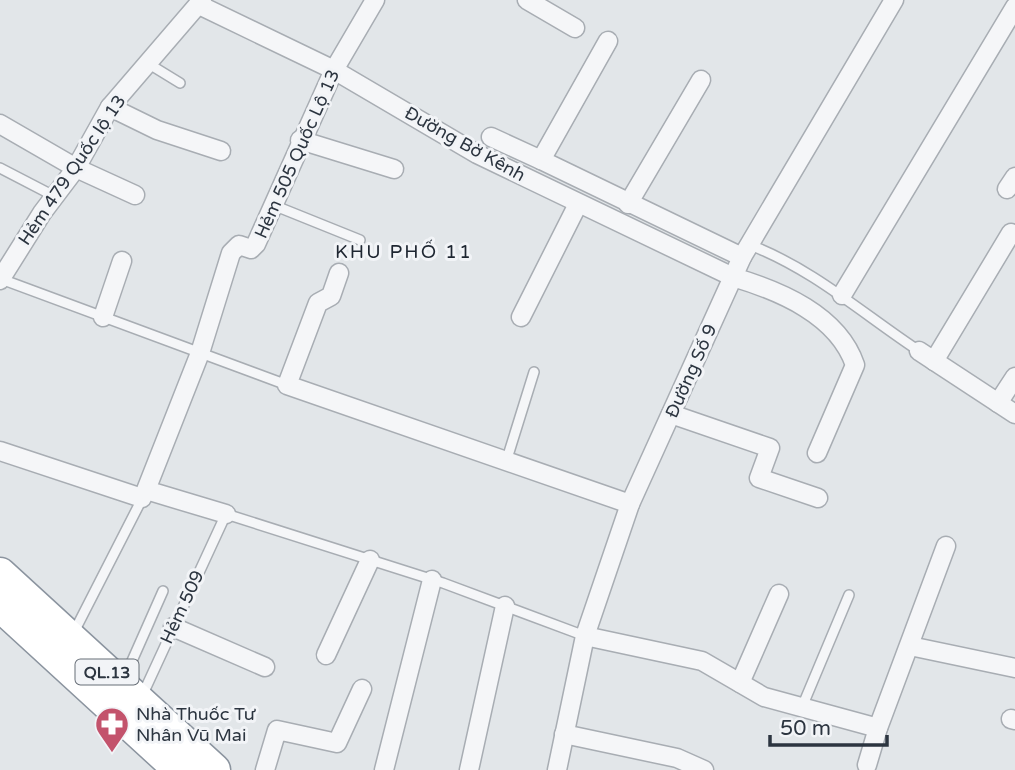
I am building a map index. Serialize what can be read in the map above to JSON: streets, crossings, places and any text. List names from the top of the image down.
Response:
{
  "streets": {
    "highway": ["QL.13"],
    "street": [
      "Đường Bờ Kênh",
      "Hẻm 505 Quốc Lộ 13",
      "Hẻm 479 Quốc lộ 13",
      "Đường Số 9"
    ],
    "lane": ["Hẻm 509"]
  },
  "crossings": [
    ["Đường Bờ Kênh", "Hẻm 505 Quốc Lộ 13"],
    ["Đường Bờ Kênh", "Hẻm 479 Quốc lộ 13"],
    ["Đường Bờ Kênh", "Đường Số 9"],
    ["Hẻm 509", "QL.13"]
  ],
  "districts": ["KHU PHỐ 11"],
  "places": {
    "pharmacy": ["Nhà Thuốc Tư Nhân Vū Mai"]
  },
  "scale_bar": "50 m"
}
